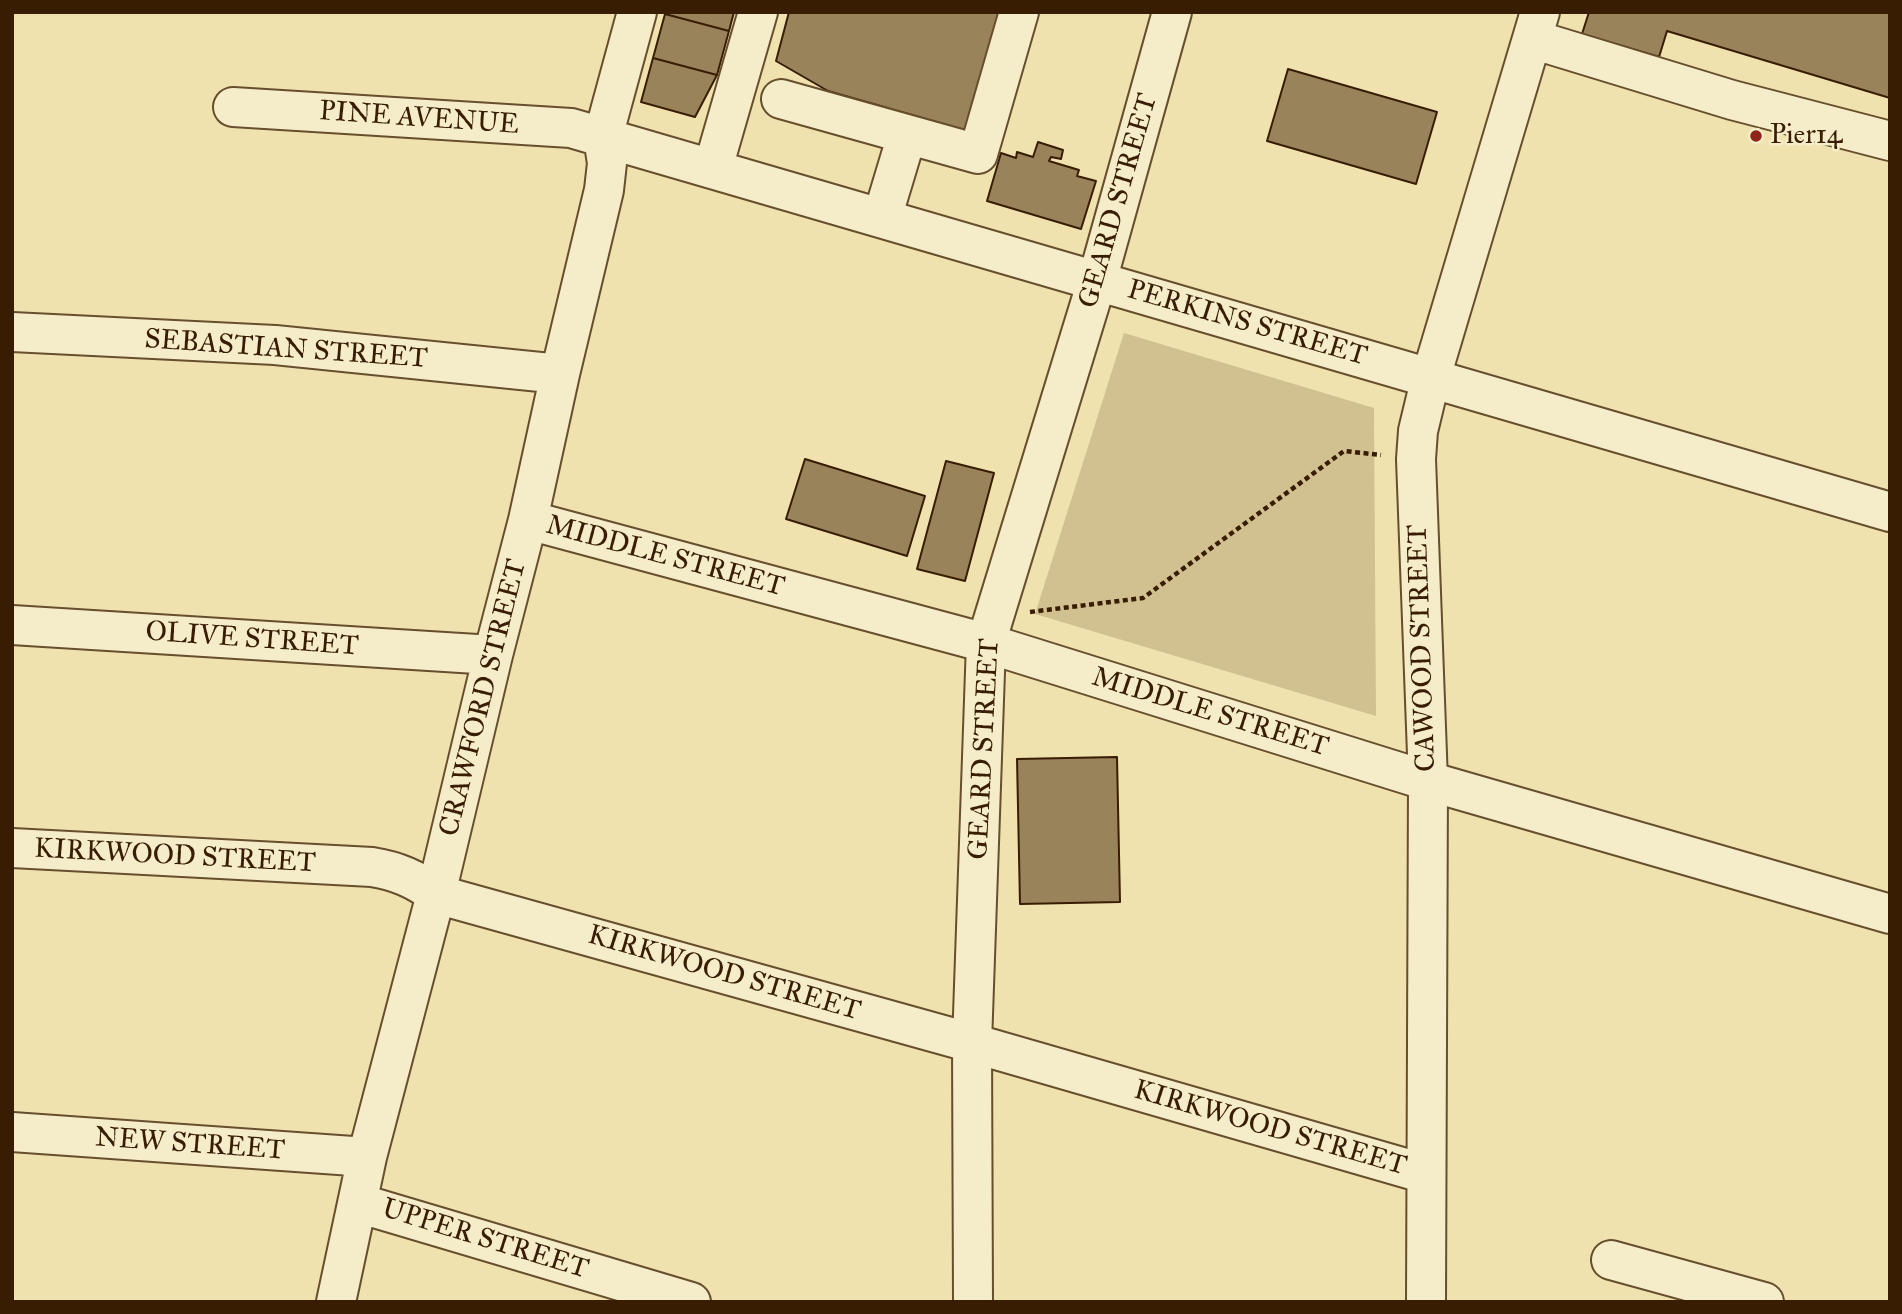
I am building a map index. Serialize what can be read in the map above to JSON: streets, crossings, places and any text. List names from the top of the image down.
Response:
{
  "streets": {
    "street": [
      "PINE AVENUE",
      "GEARD STREET",
      "PERKINS STREET",
      "SEBASTIAN STREET",
      "MIDDLE STREET",
      "OLIVE STREET",
      "CAWOOD STREET",
      "CRAWFORD STREET",
      "KIRKWOOD STREET",
      "NEW STREET",
      "UPPER STREET"
    ]
  },
  "crossings": [
    ["PINE AVENUE", "PERKINS STREET"],
    ["PINE AVENUE", "CRAWFORD STREET"],
    ["GEARD STREET", "PERKINS STREET"],
    ["GEARD STREET", "MIDDLE STREET"],
    ["GEARD STREET", "KIRKWOOD STREET"],
    ["PERKINS STREET", "CAWOOD STREET"],
    ["PERKINS STREET", "CRAWFORD STREET"],
    ["SEBASTIAN STREET", "CRAWFORD STREET"],
    ["MIDDLE STREET", "CAWOOD STREET"],
    ["MIDDLE STREET", "CRAWFORD STREET"],
    ["OLIVE STREET", "CRAWFORD STREET"],
    ["CAWOOD STREET", "KIRKWOOD STREET"],
    ["CRAWFORD STREET", "KIRKWOOD STREET"],
    ["CRAWFORD STREET", "NEW STREET"],
    ["CRAWFORD STREET", "UPPER STREET"]
  ],
  "places": ["Pier14"]
}
